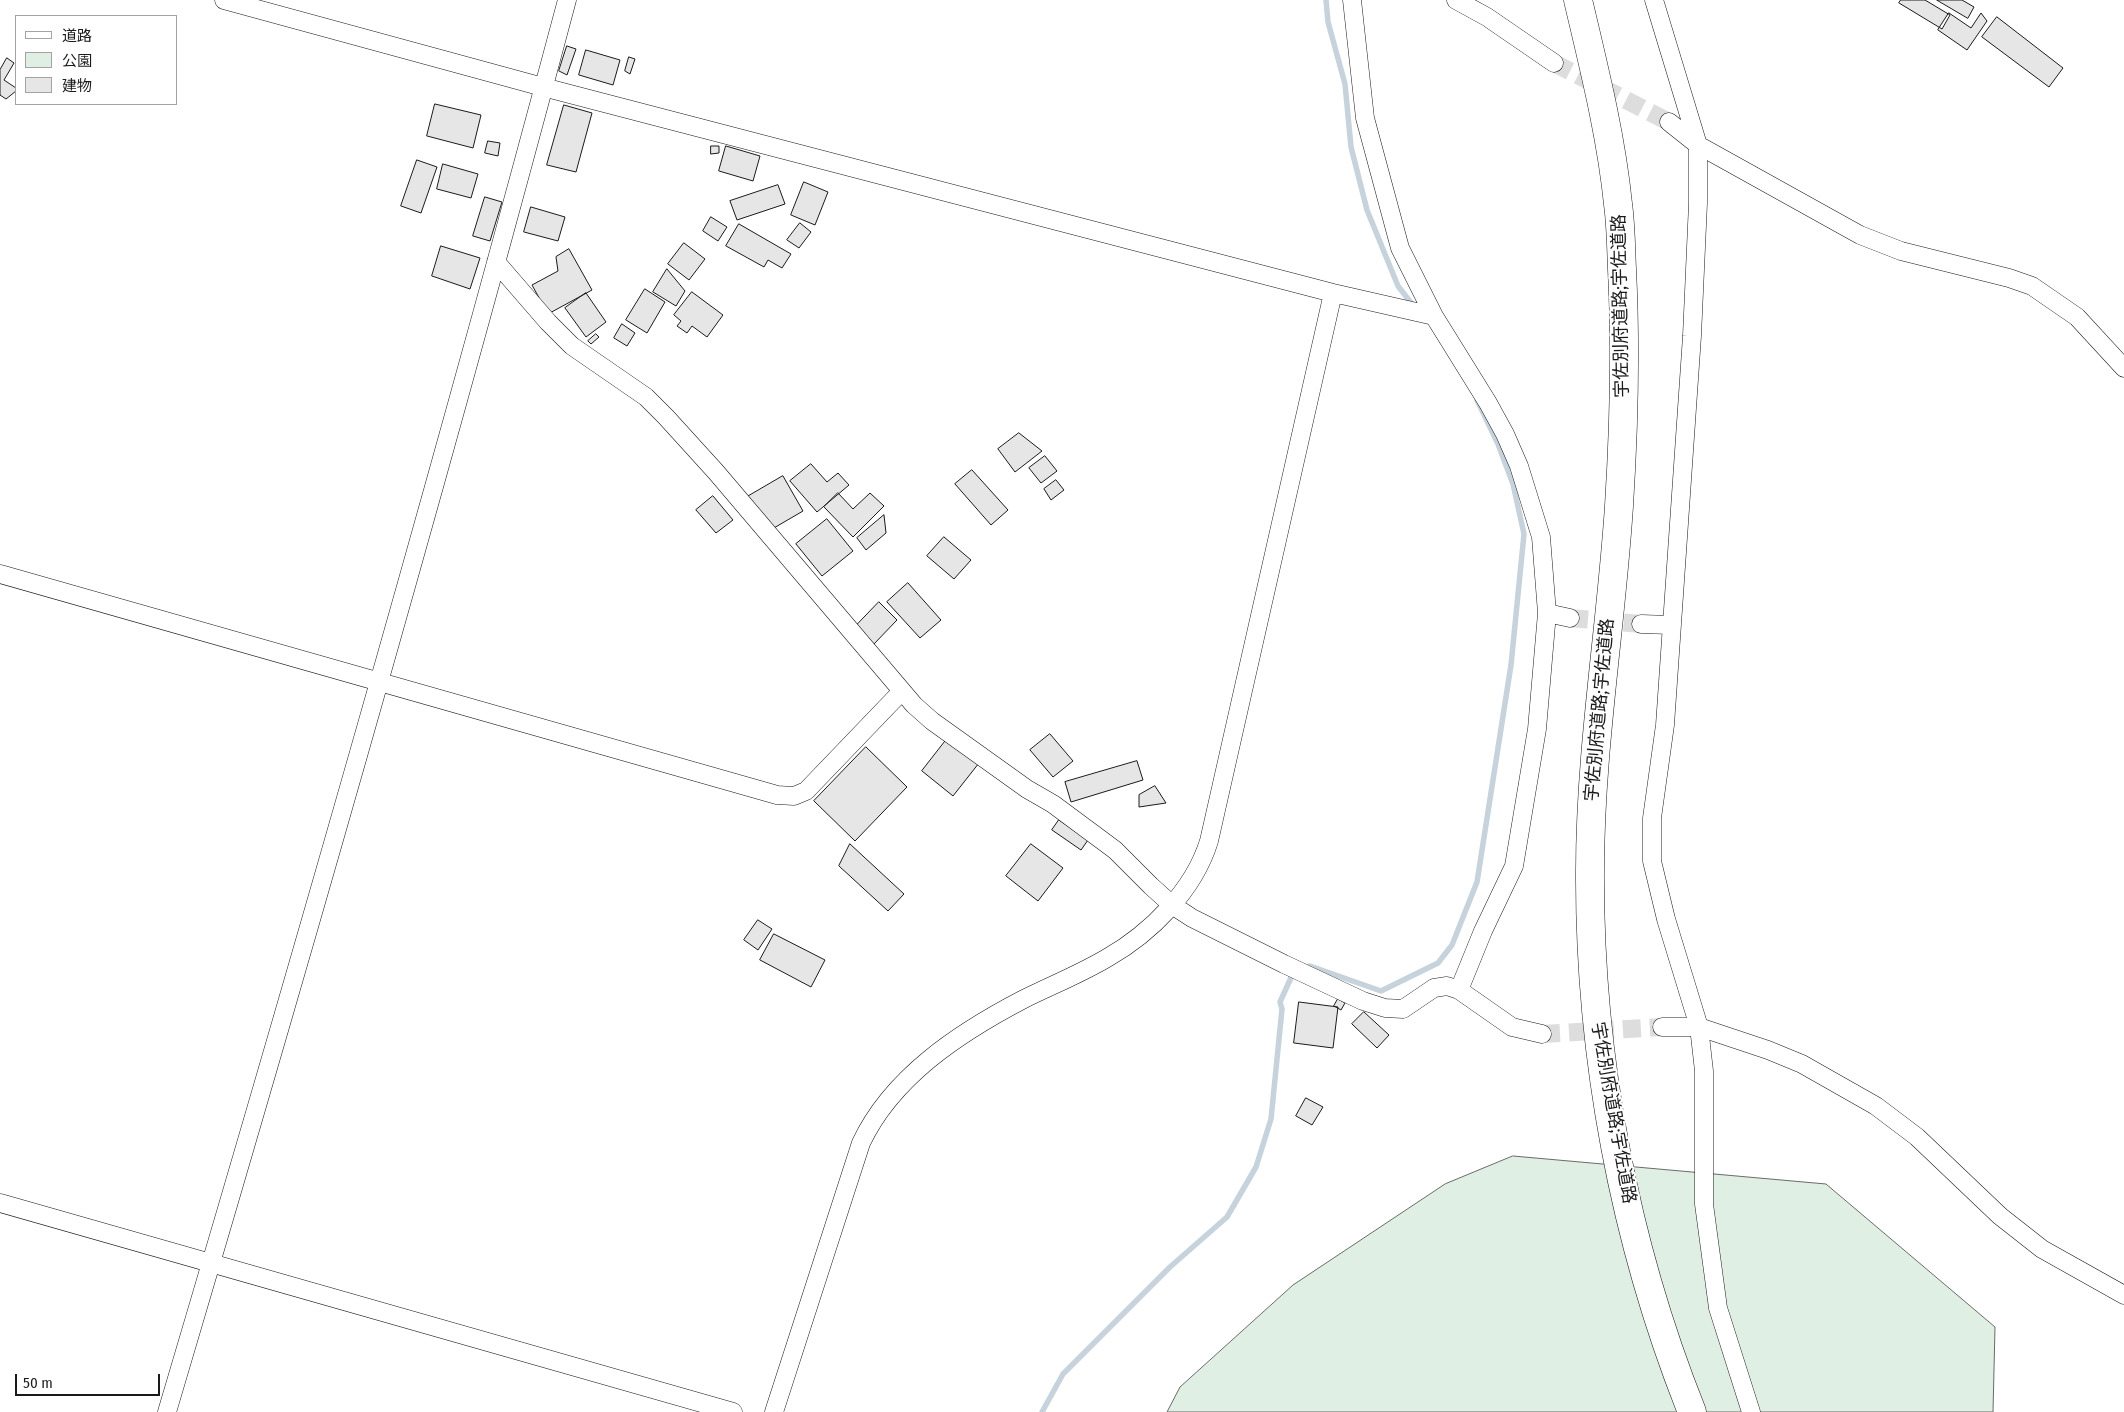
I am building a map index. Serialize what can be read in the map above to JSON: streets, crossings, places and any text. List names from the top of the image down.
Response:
{
  "streets": {
    "highway": ["宇佐別府道路;宇佐道路"]
  },
  "legend": ["道路", "公園", "建物"],
  "scale_bar": "50 m"
}
